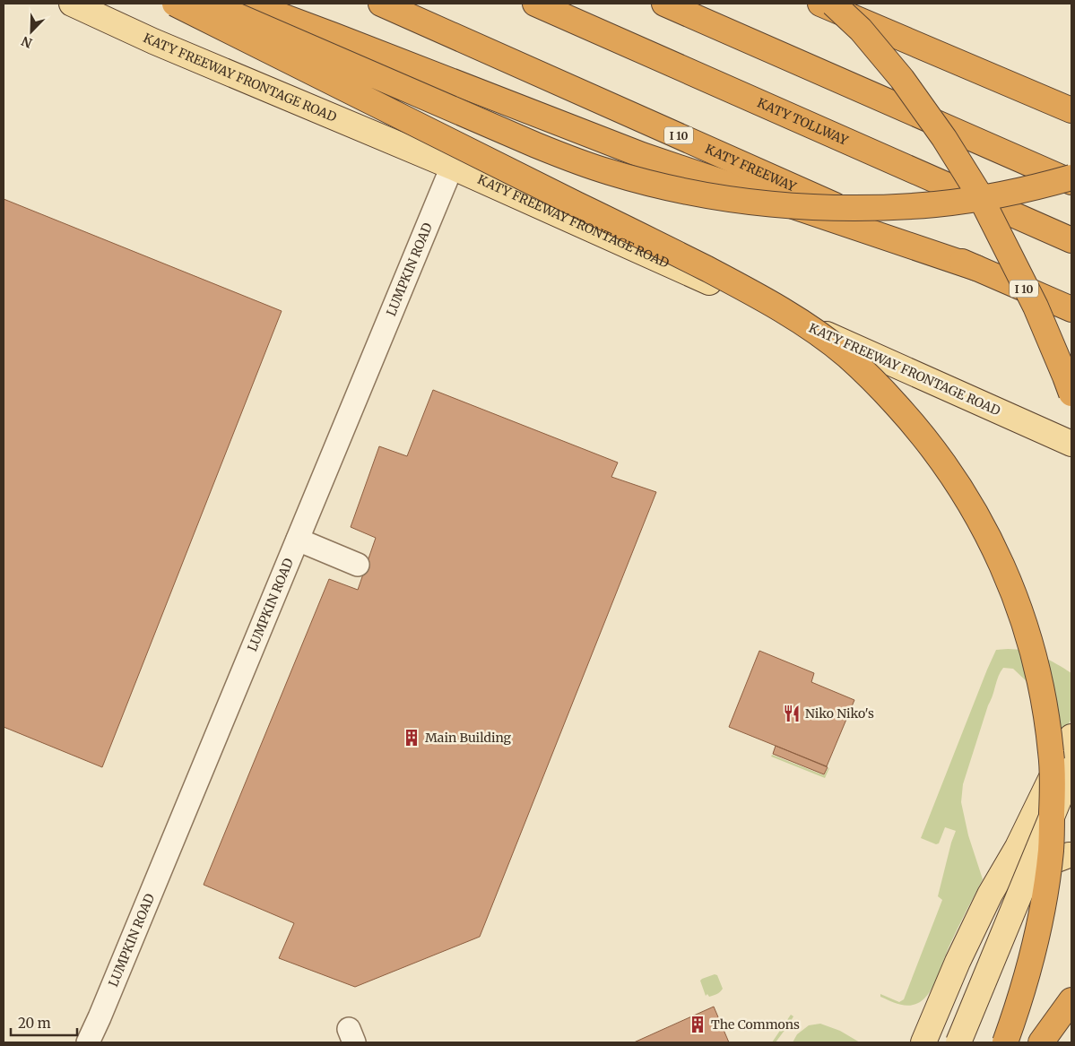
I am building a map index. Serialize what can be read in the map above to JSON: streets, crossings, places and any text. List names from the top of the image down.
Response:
{
  "streets": {
    "highway": ["KATY TOLLWAY", "I 10", "KATY FREEWAY"],
    "main road": ["KATY FREEWAY FRONTAGE ROAD"],
    "street": ["LUMPKIN ROAD"]
  },
  "crossings": [
    ["KATY FREEWAY FRONTAGE ROAD", "LUMPKIN ROAD"]
  ],
  "places": {
    "restaurant": ["Niko Niko's"],
    "building": ["Main Building", "The Commons"]
  },
  "scale_bar": "20 m",
  "north": "bottom left"
}
